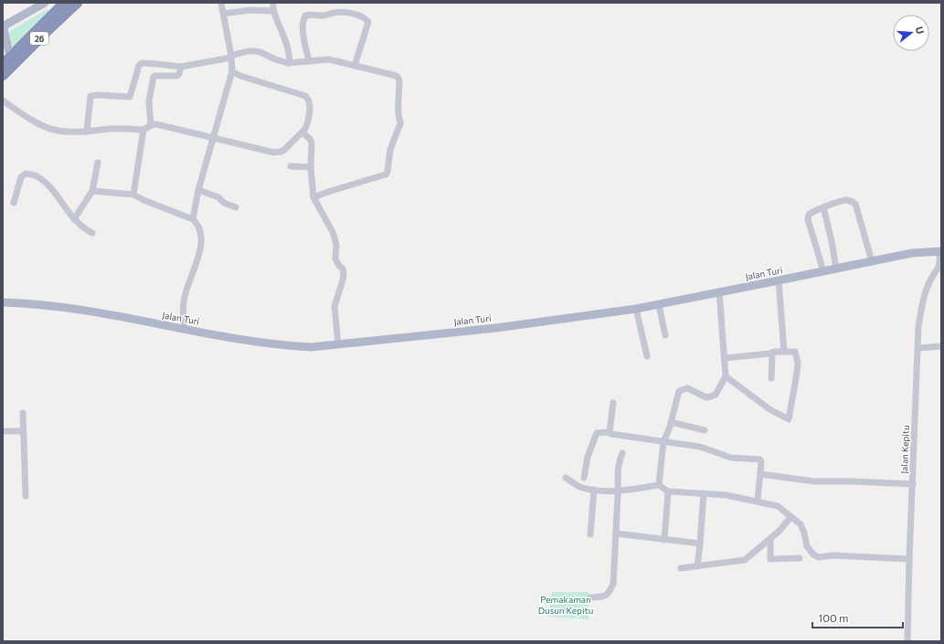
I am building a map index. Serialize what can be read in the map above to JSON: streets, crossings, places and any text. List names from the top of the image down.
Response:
{
  "streets": {
    "highway": ["26"],
    "main road": ["Jalan Turi"],
    "street": ["Jalan Kepitu"]
  },
  "parks": ["Pemakaman Dusun Kepitu"],
  "scale_bar": "100 m",
  "north": "right"
}
